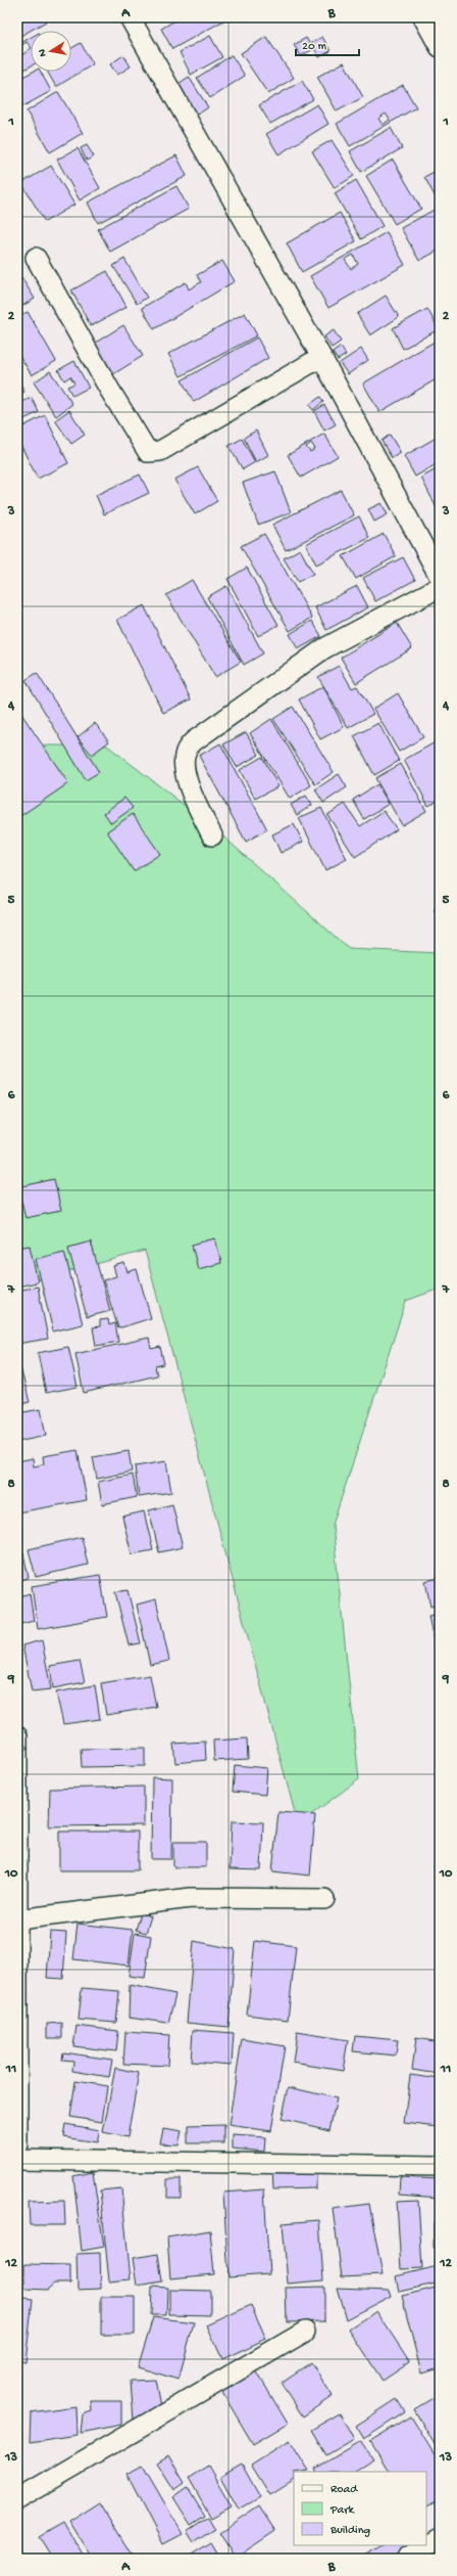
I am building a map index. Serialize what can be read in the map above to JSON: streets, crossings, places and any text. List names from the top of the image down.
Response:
{
  "legend": ["Road", "Park", "Building"],
  "scale_bar": "20 m",
  "north": "left",
  "grid": {
    "columns": ["A", "B"],
    "rows": [
      "1",
      "2",
      "3",
      "4",
      "5",
      "6",
      "7",
      "8",
      "9",
      "10",
      "11",
      "12",
      "13"
    ]
  }
}
